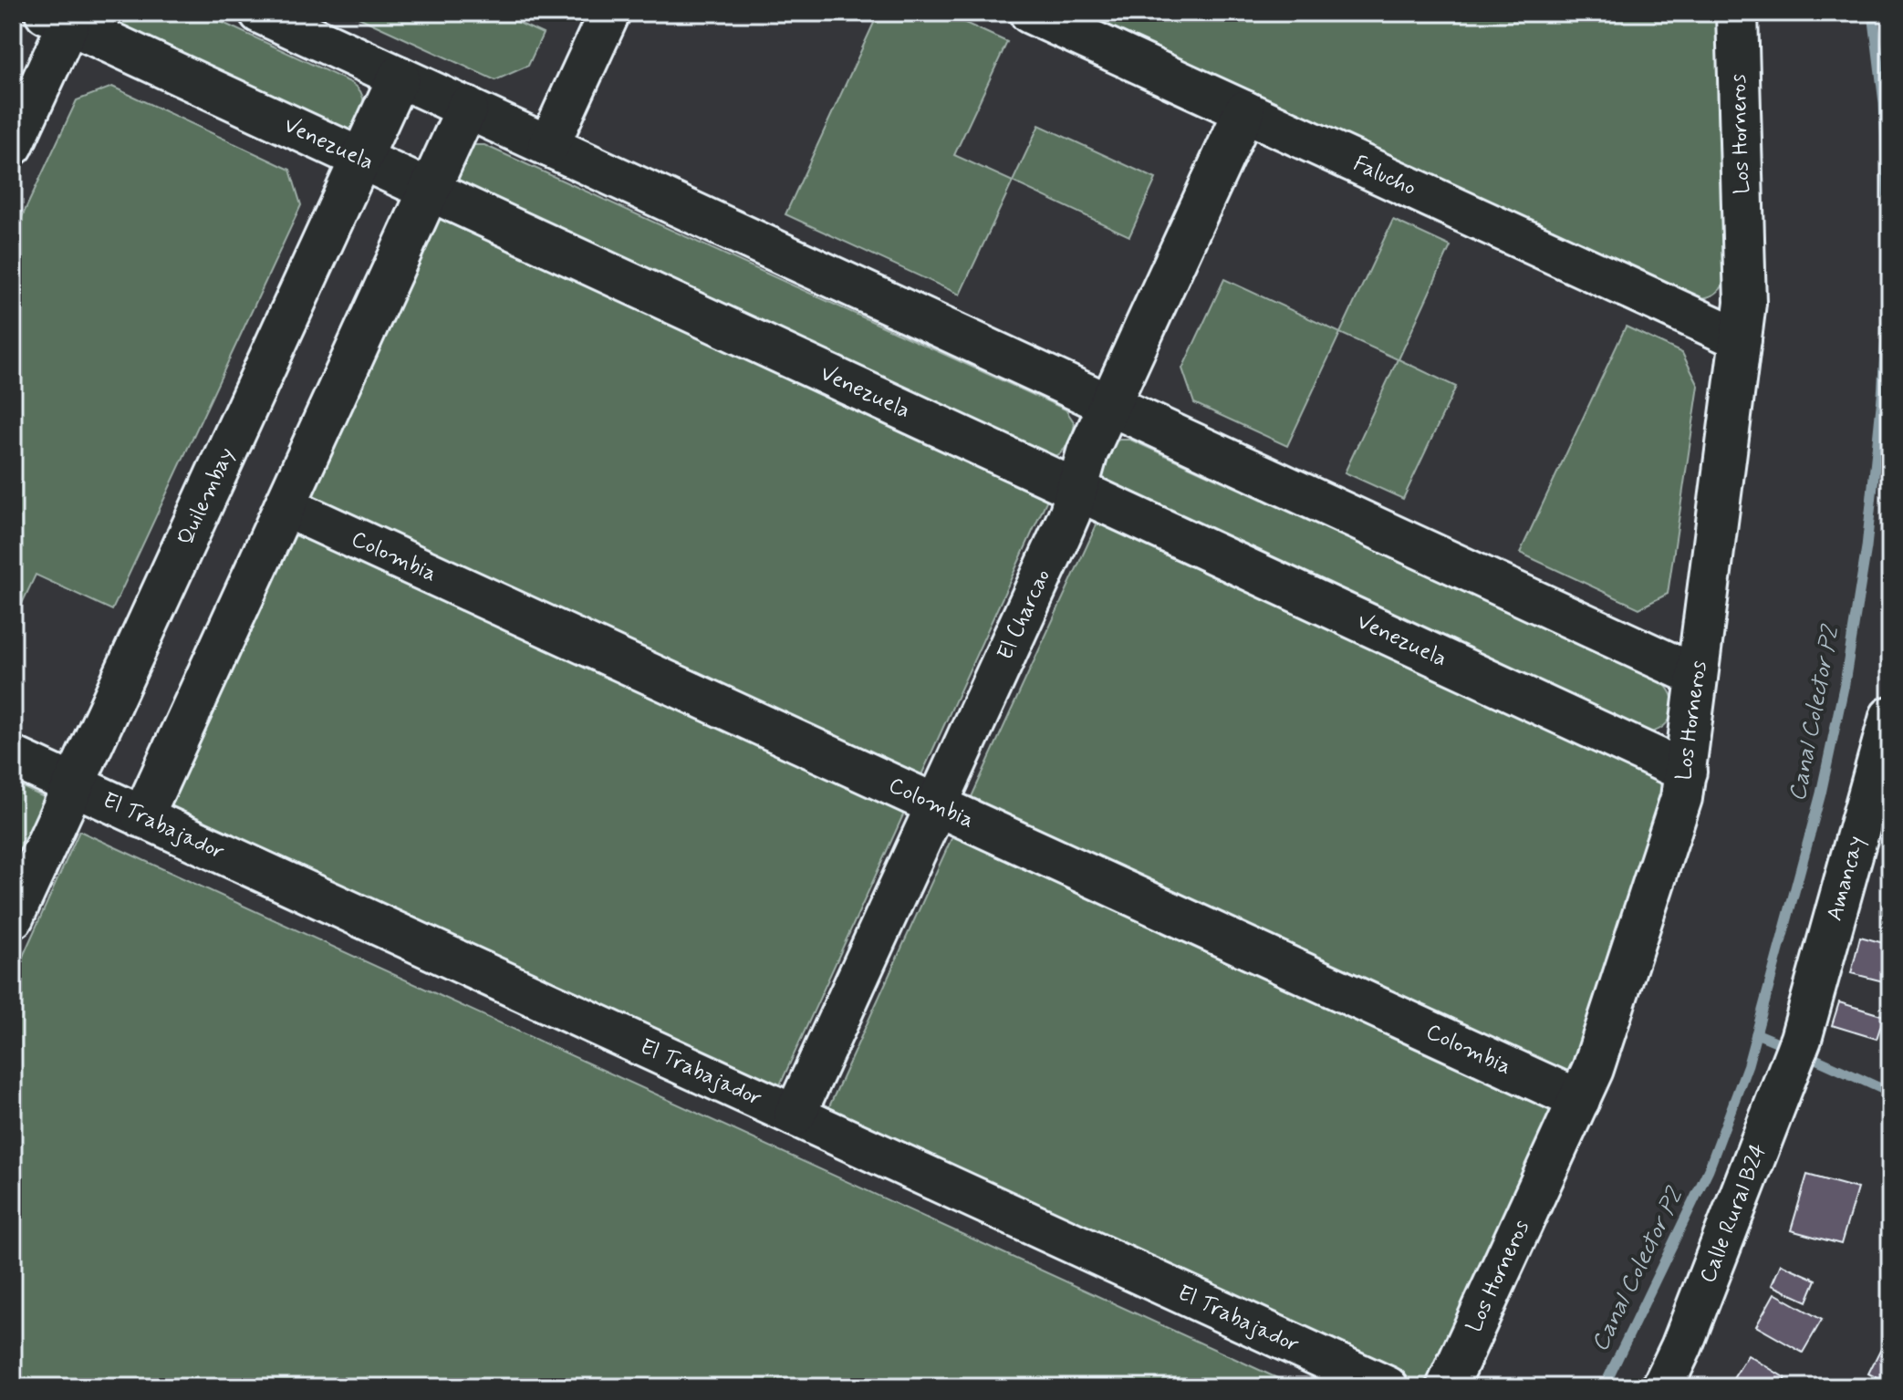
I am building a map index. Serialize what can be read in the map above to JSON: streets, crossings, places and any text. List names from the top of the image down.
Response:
{
  "streets": {
    "street": [
      "Los Horneros",
      "Venezuela",
      "Falucho",
      "Quilembay",
      "Colombia",
      "El Charcao",
      "El Trabajador",
      "Amancay",
      "Calle Rural B24"
    ]
  },
  "crossings": [
    ["Los Horneros", "Venezuela"],
    ["Los Horneros", "Falucho"],
    ["Los Horneros", "Colombia"],
    ["Venezuela", "Quilembay"],
    ["Venezuela", "El Charcao"],
    ["Falucho", "El Charcao"],
    ["Quilembay", "El Trabajador"],
    ["Colombia", "El Charcao"],
    ["El Charcao", "El Trabajador"],
    ["Amancay", "Calle Rural B24"]
  ],
  "water": ["Canal Colector P2"]
}
